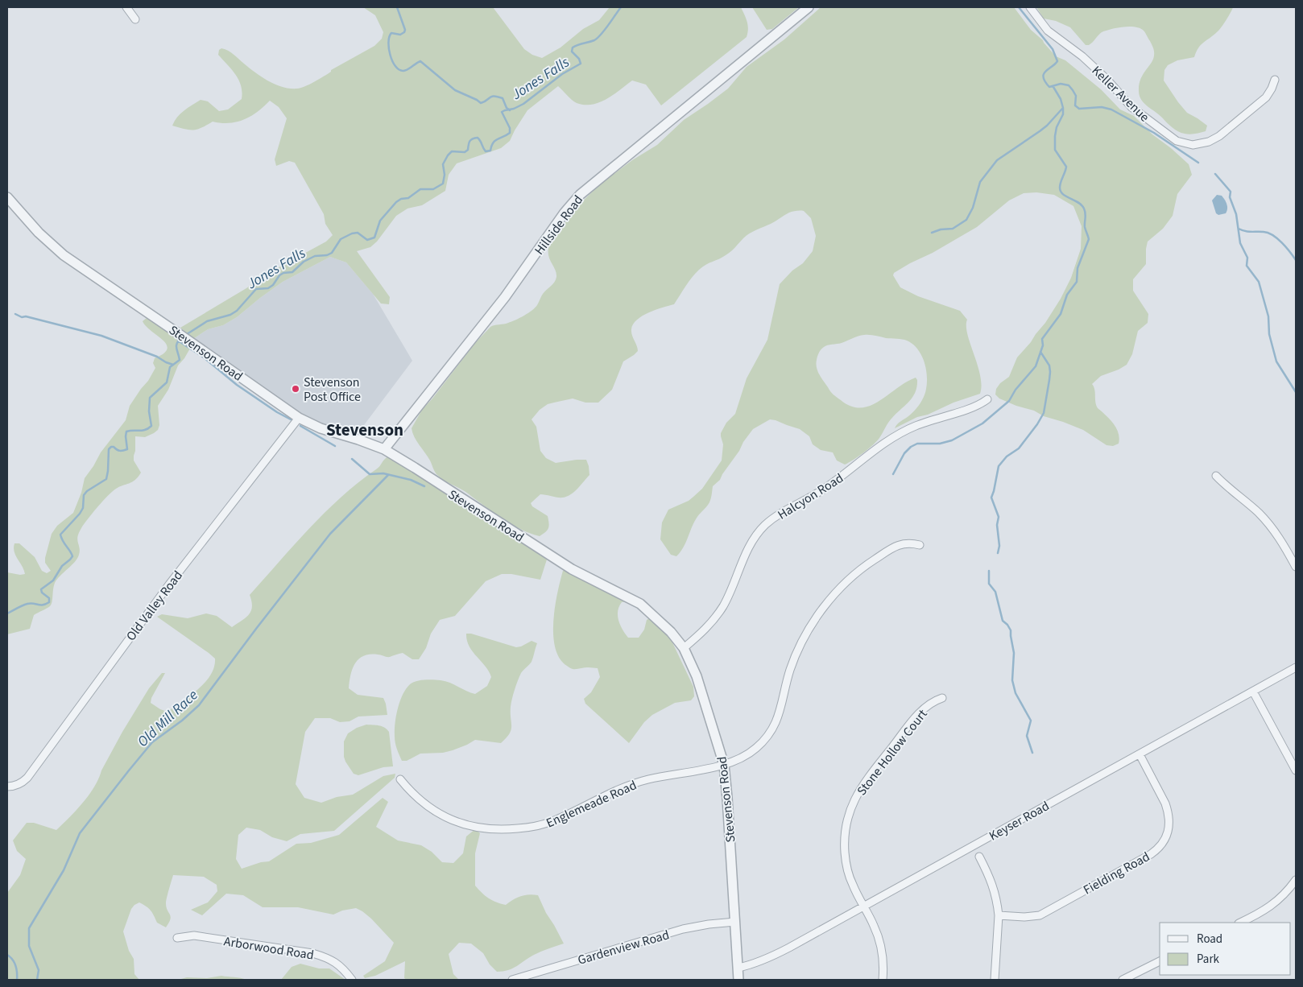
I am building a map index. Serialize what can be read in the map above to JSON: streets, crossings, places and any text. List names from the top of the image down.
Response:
{
  "streets": {
    "street": [
      "Keller Avenue",
      "Hillside Road",
      "Stevenson Road",
      "Halcyon Road",
      "Old Valley Road",
      "Stone Hollow Court",
      "Englemeade Road",
      "Keyser Road",
      "Fielding Road",
      "Gardenview Road",
      "Arborwood Road"
    ]
  },
  "crossings": [
    ["Hillside Road", "Stevenson Road"],
    ["Stevenson Road", "Halcyon Road"],
    ["Stevenson Road", "Old Valley Road"],
    ["Stevenson Road", "Englemeade Road"],
    ["Stevenson Road", "Keyser Road"],
    ["Stevenson Road", "Gardenview Road"],
    ["Stone Hollow Court", "Keyser Road"],
    ["Keyser Road", "Fielding Road"]
  ],
  "districts": ["Stevenson"],
  "water": ["Jones Falls", "Old Mill Race"],
  "places": ["Stevenson Post Office"],
  "legend": ["Road", "Park"]
}
